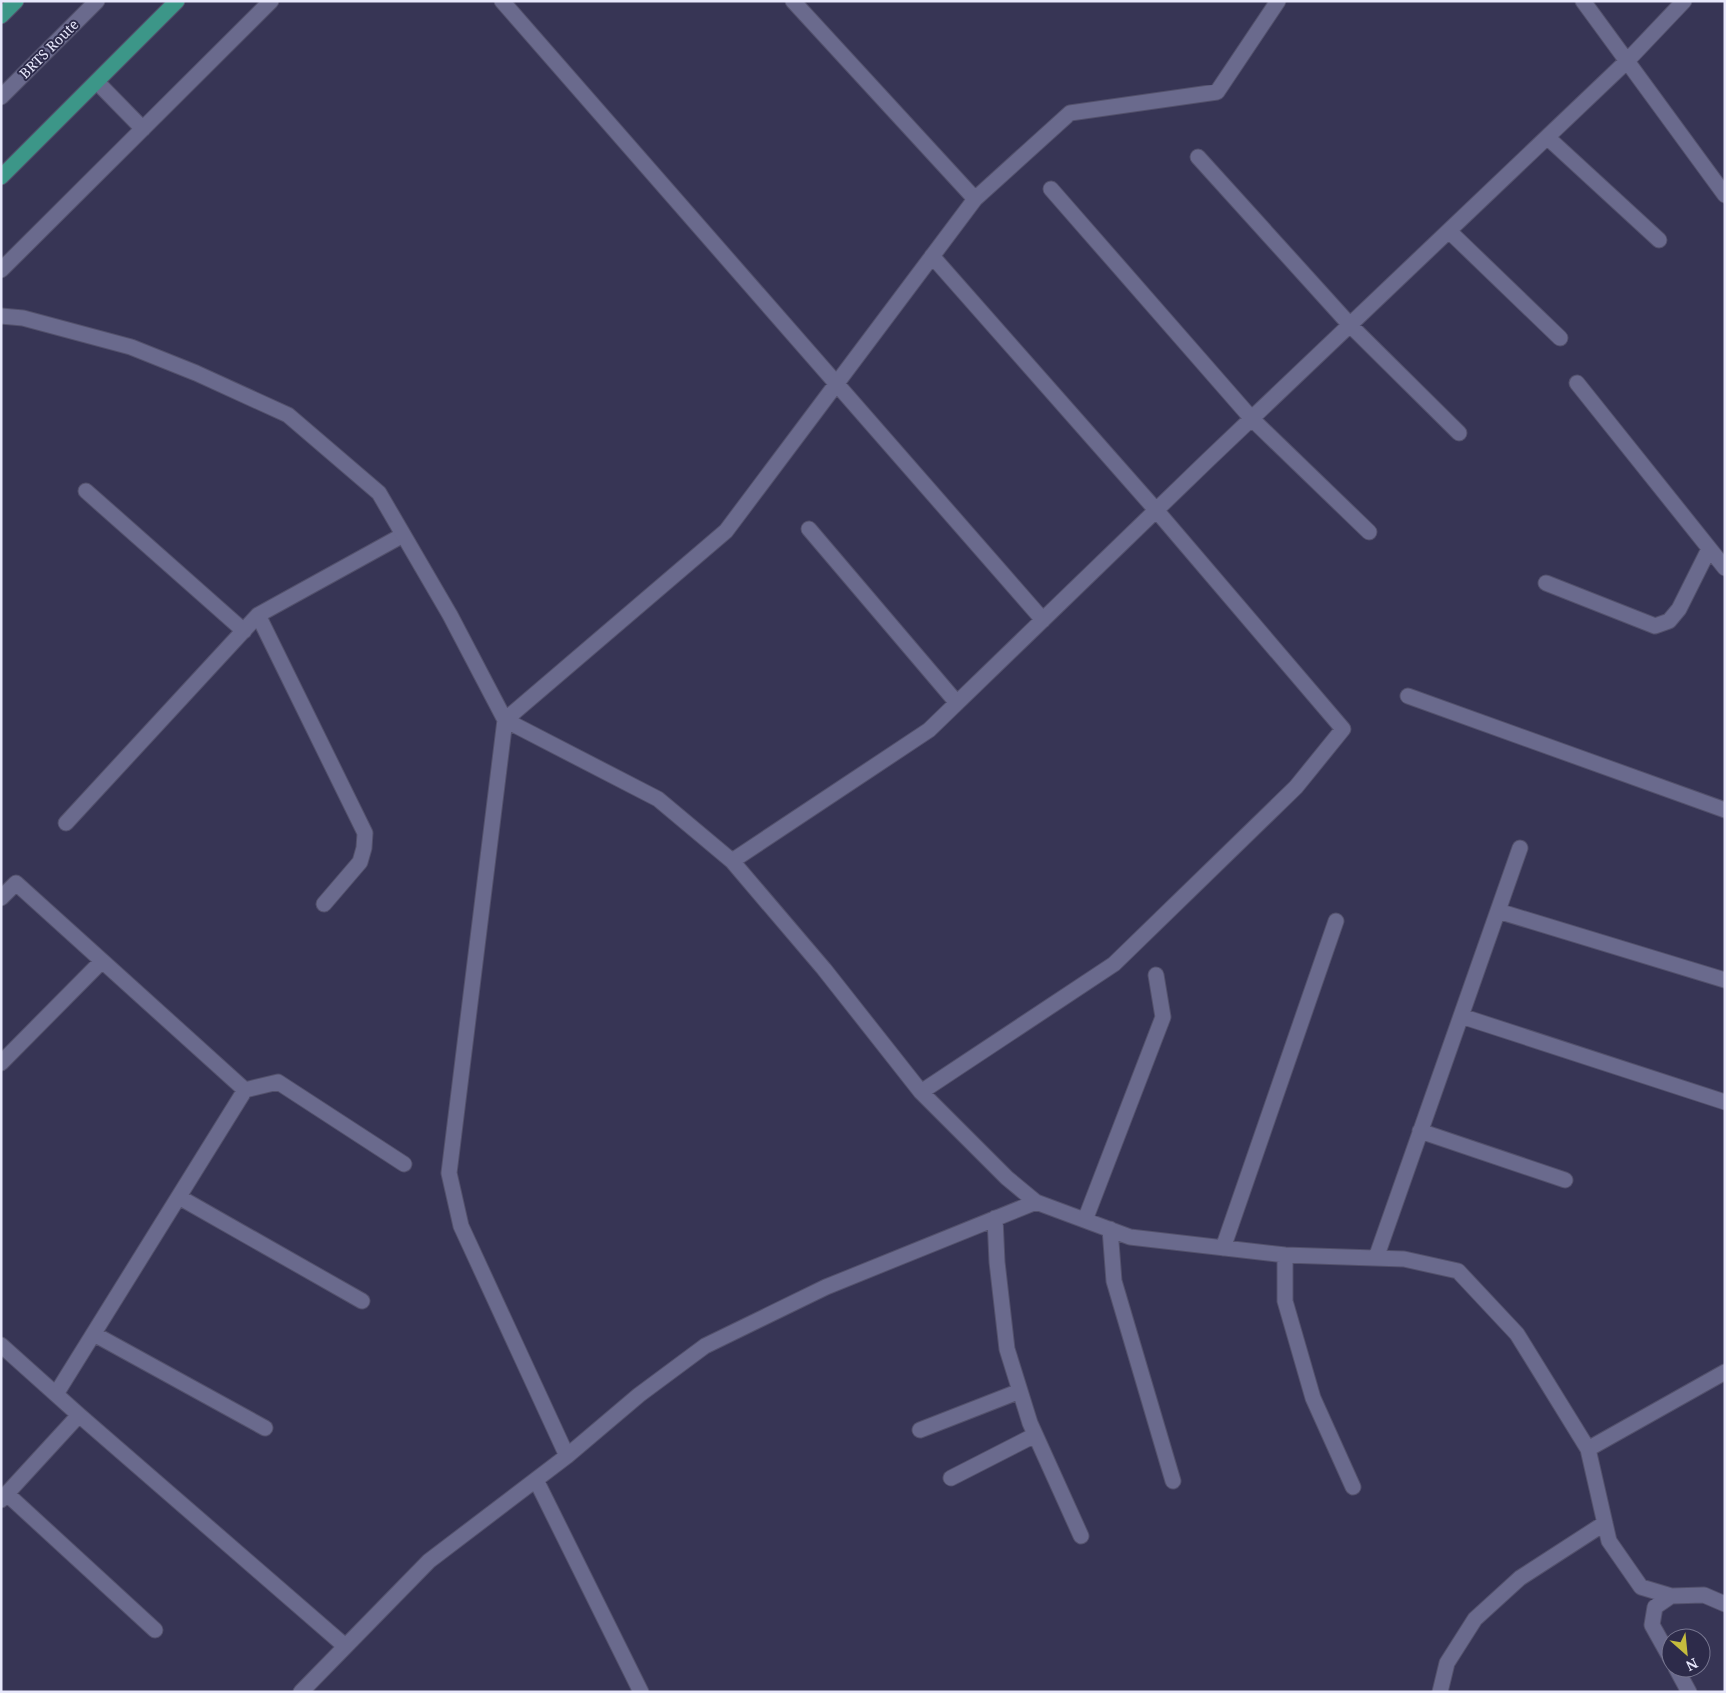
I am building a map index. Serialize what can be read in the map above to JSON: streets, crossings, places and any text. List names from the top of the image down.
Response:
{
  "streets": {
    "street": ["BRTS Route"]
  },
  "north": "bottom right"
}
